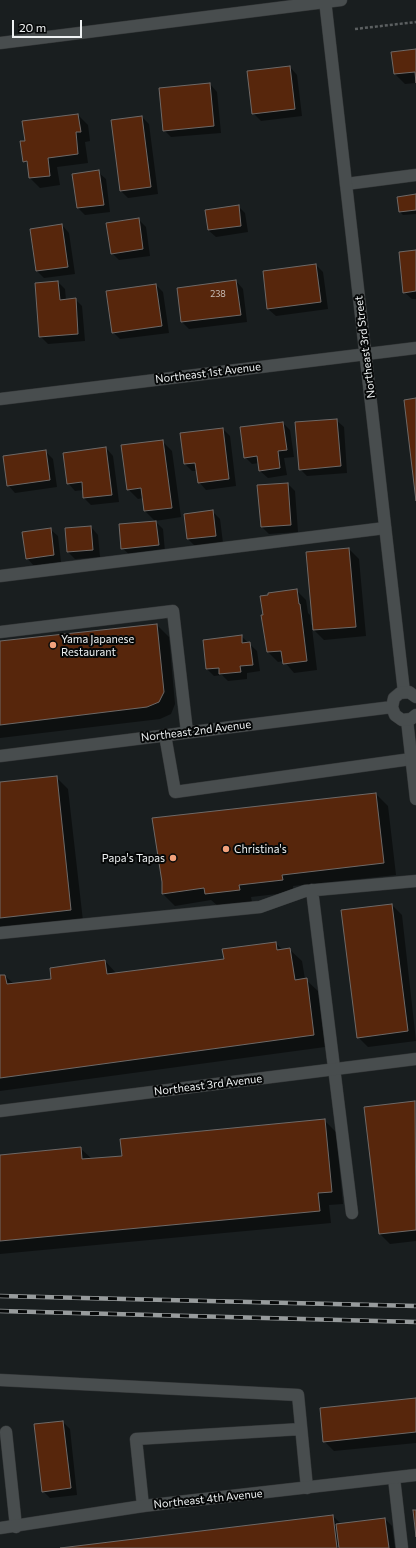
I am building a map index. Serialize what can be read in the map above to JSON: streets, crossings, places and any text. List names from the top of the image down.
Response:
{
  "streets": {
    "street": [
      "Northeast 3rd Street",
      "Northeast 1st Avenue",
      "Northeast 2nd Avenue",
      "Northeast 3rd Avenue",
      "Northeast 4th Avenue"
    ]
  },
  "crossings": [
    ["Northeast 3rd Street", "Northeast 1st Avenue"]
  ],
  "places": ["Yama Japanese Restaurant", "Christina's", "Papa's Tapas"],
  "house_numbers": ["238"],
  "scale_bar": "20 m"
}
